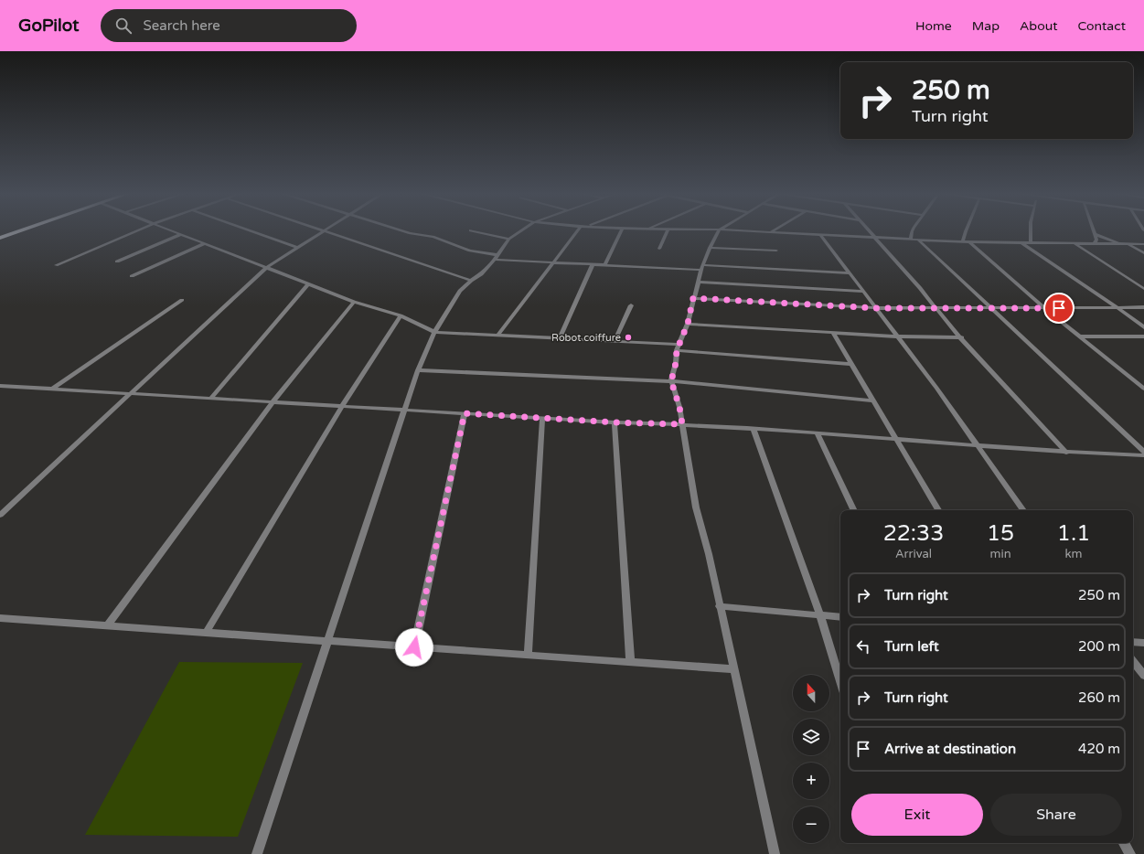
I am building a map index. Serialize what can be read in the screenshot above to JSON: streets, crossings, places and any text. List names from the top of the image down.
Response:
{
  "places": ["Robot coiffure"],
  "north": "top",
  "page": {
    "header": "GoPilot",
    "search": "Search here",
    "nav": [
      "Home",
      "Map",
      "About",
      "Contact"
    ],
    "turn": ["250 m", "Turn right"],
    "eta": [
      "22:33",
      "Arrival",
      "15",
      "min",
      "1.1",
      "km"
    ],
    "list": [
      {
        "name": "Turn right",
        "value": "250 m"
      },
      {
        "name": "Turn left",
        "value": "200 m"
      },
      {
        "name": "Turn right",
        "value": "260 m"
      },
      {
        "name": "Arrive at destination",
        "value": "420 m"
      }
    ],
    "map_buttons": ["+", "−"],
    "buttons": ["Exit", "Share"]
  }
}
